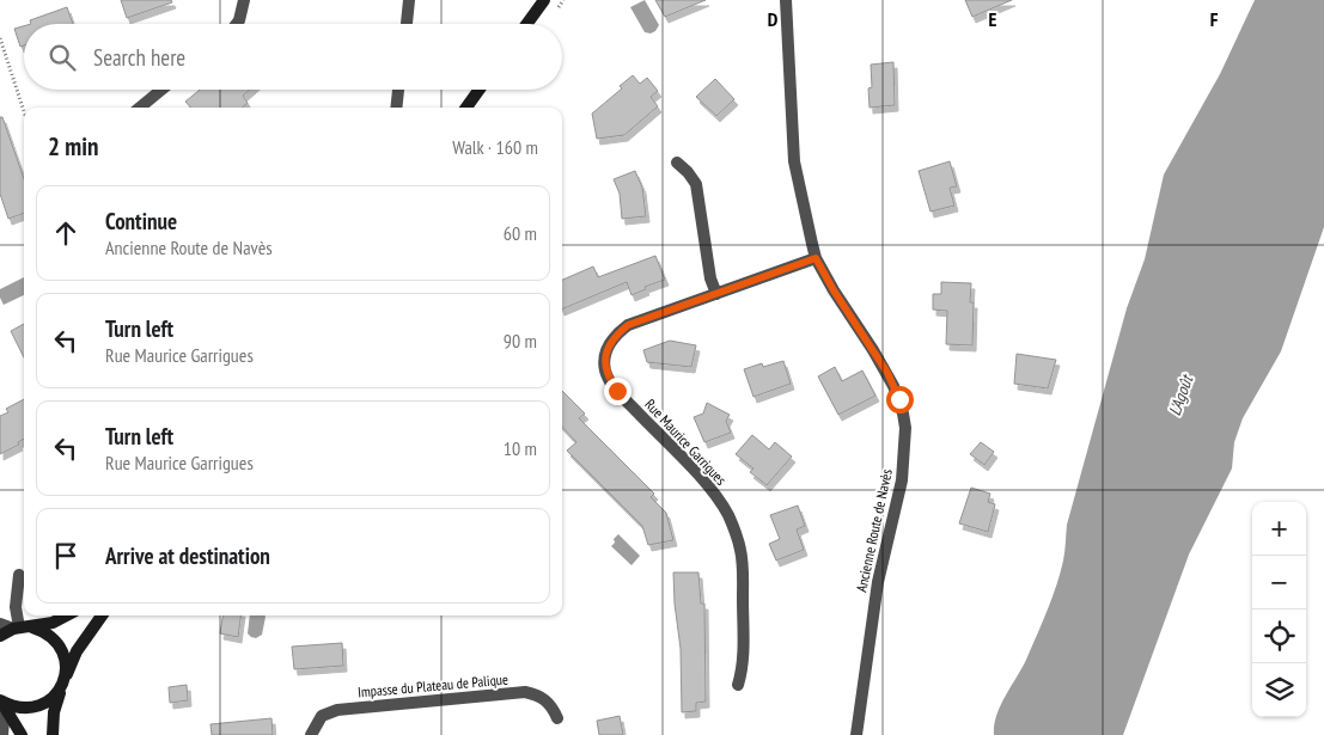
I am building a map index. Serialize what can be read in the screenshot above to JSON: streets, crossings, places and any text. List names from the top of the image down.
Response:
{
  "streets": {
    "street": ["Rue Maurice Garrigues", "Ancienne Route de Navès", "Impasse du Plateau de Palique"]
  },
  "crossings": [
    ["Rue Maurice Garrigues", "Ancienne Route de Navès"]
  ],
  "water": ["L'Agoût"],
  "page": {
    "search": "Search here",
    "heading": ["2 min", "Walk · 160 m"],
    "list": [
      ["Continue", "Ancienne Route de Navès", "60 m"],
      ["Turn left", "Rue Maurice Garrigues", "90 m"],
      ["Turn left", "Rue Maurice Garrigues", "10 m"],
      "Arrive at destination"
    ],
    "map_buttons": ["+", "−"]
  },
  "grid": {
    "columns": ["D", "E", "F"]
  }
}
